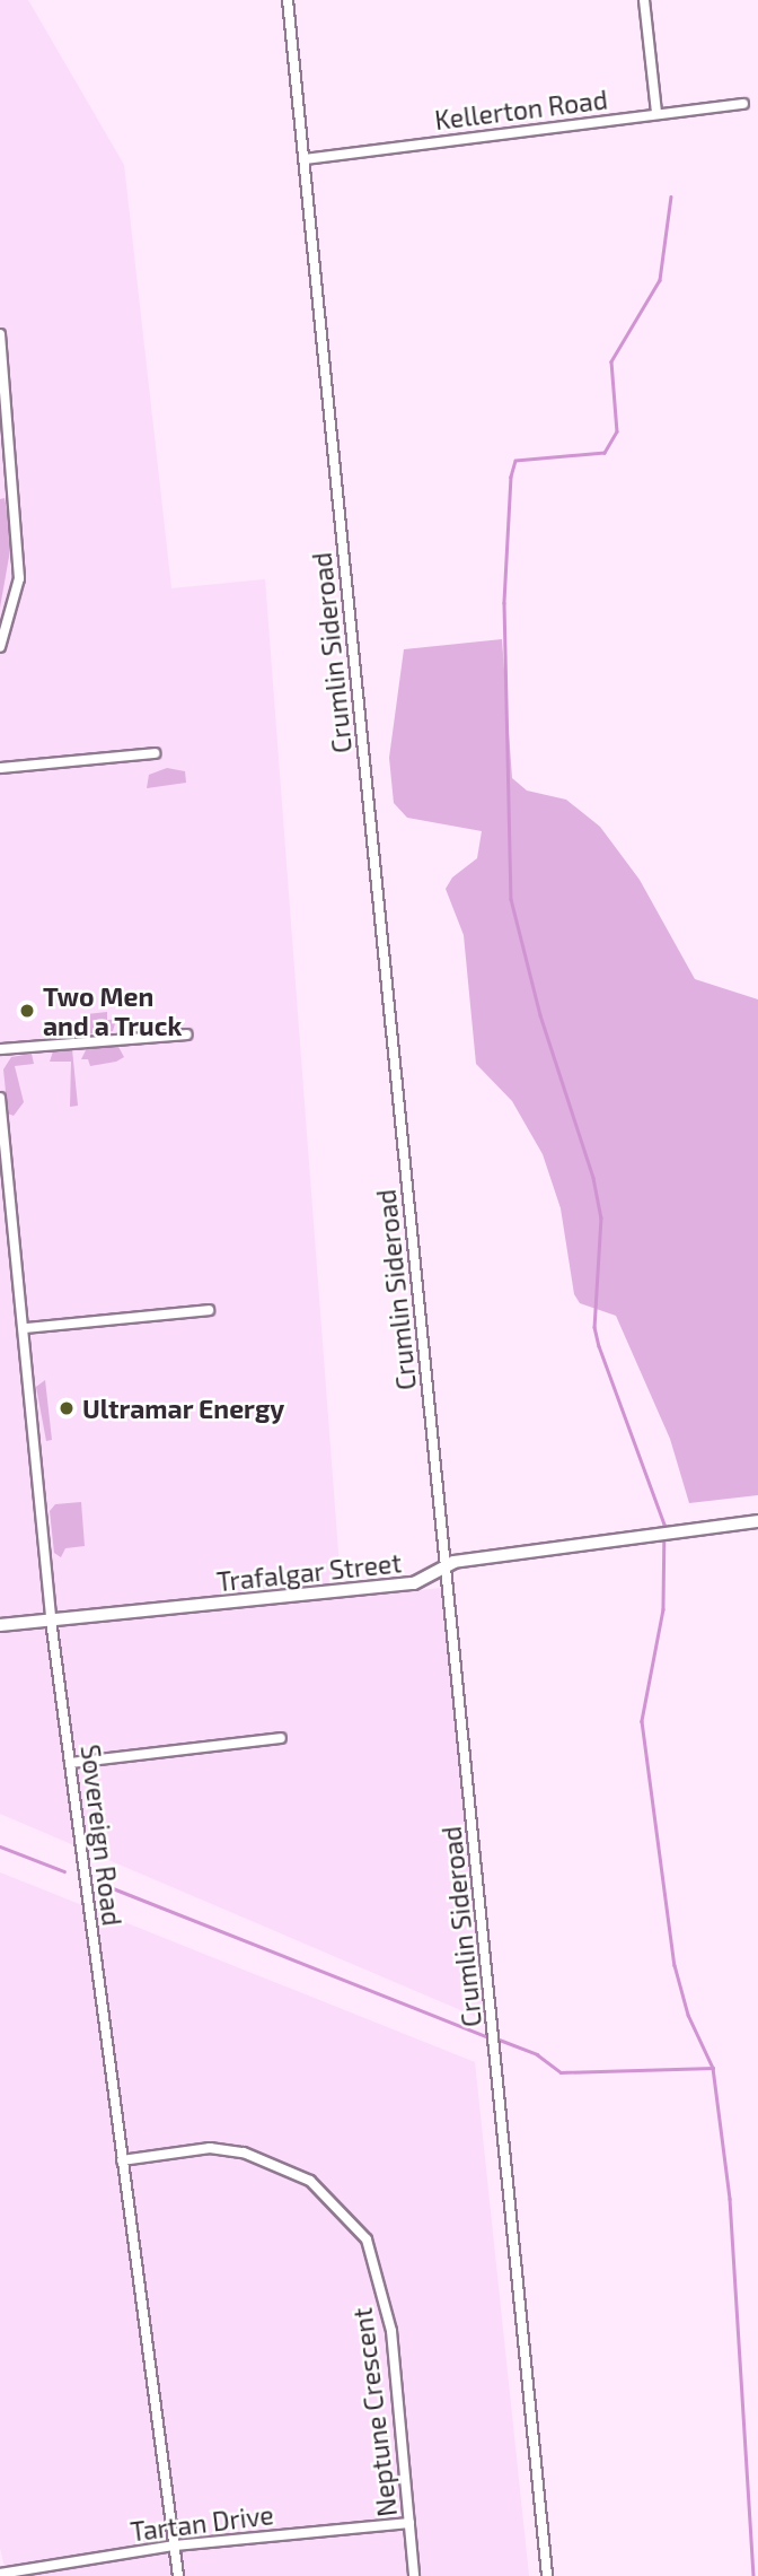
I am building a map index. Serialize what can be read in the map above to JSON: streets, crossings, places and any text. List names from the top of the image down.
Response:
{
  "streets": {
    "main road": ["Trafalgar Street"],
    "street": [
      "Kellerton Road",
      "Crumlin Sideroad",
      "Sovereign Road",
      "Neptune Crescent",
      "Tartan Drive"
    ]
  },
  "crossings": [
    ["Kellerton Road", "Crumlin Sideroad"],
    ["Crumlin Sideroad", "Trafalgar Street"],
    ["Trafalgar Street", "Sovereign Road"],
    ["Sovereign Road", "Neptune Crescent"],
    ["Sovereign Road", "Tartan Drive"],
    ["Neptune Crescent", "Tartan Drive"]
  ],
  "places": ["Two Men and a Truck", "Ultramar Energy"]
}
